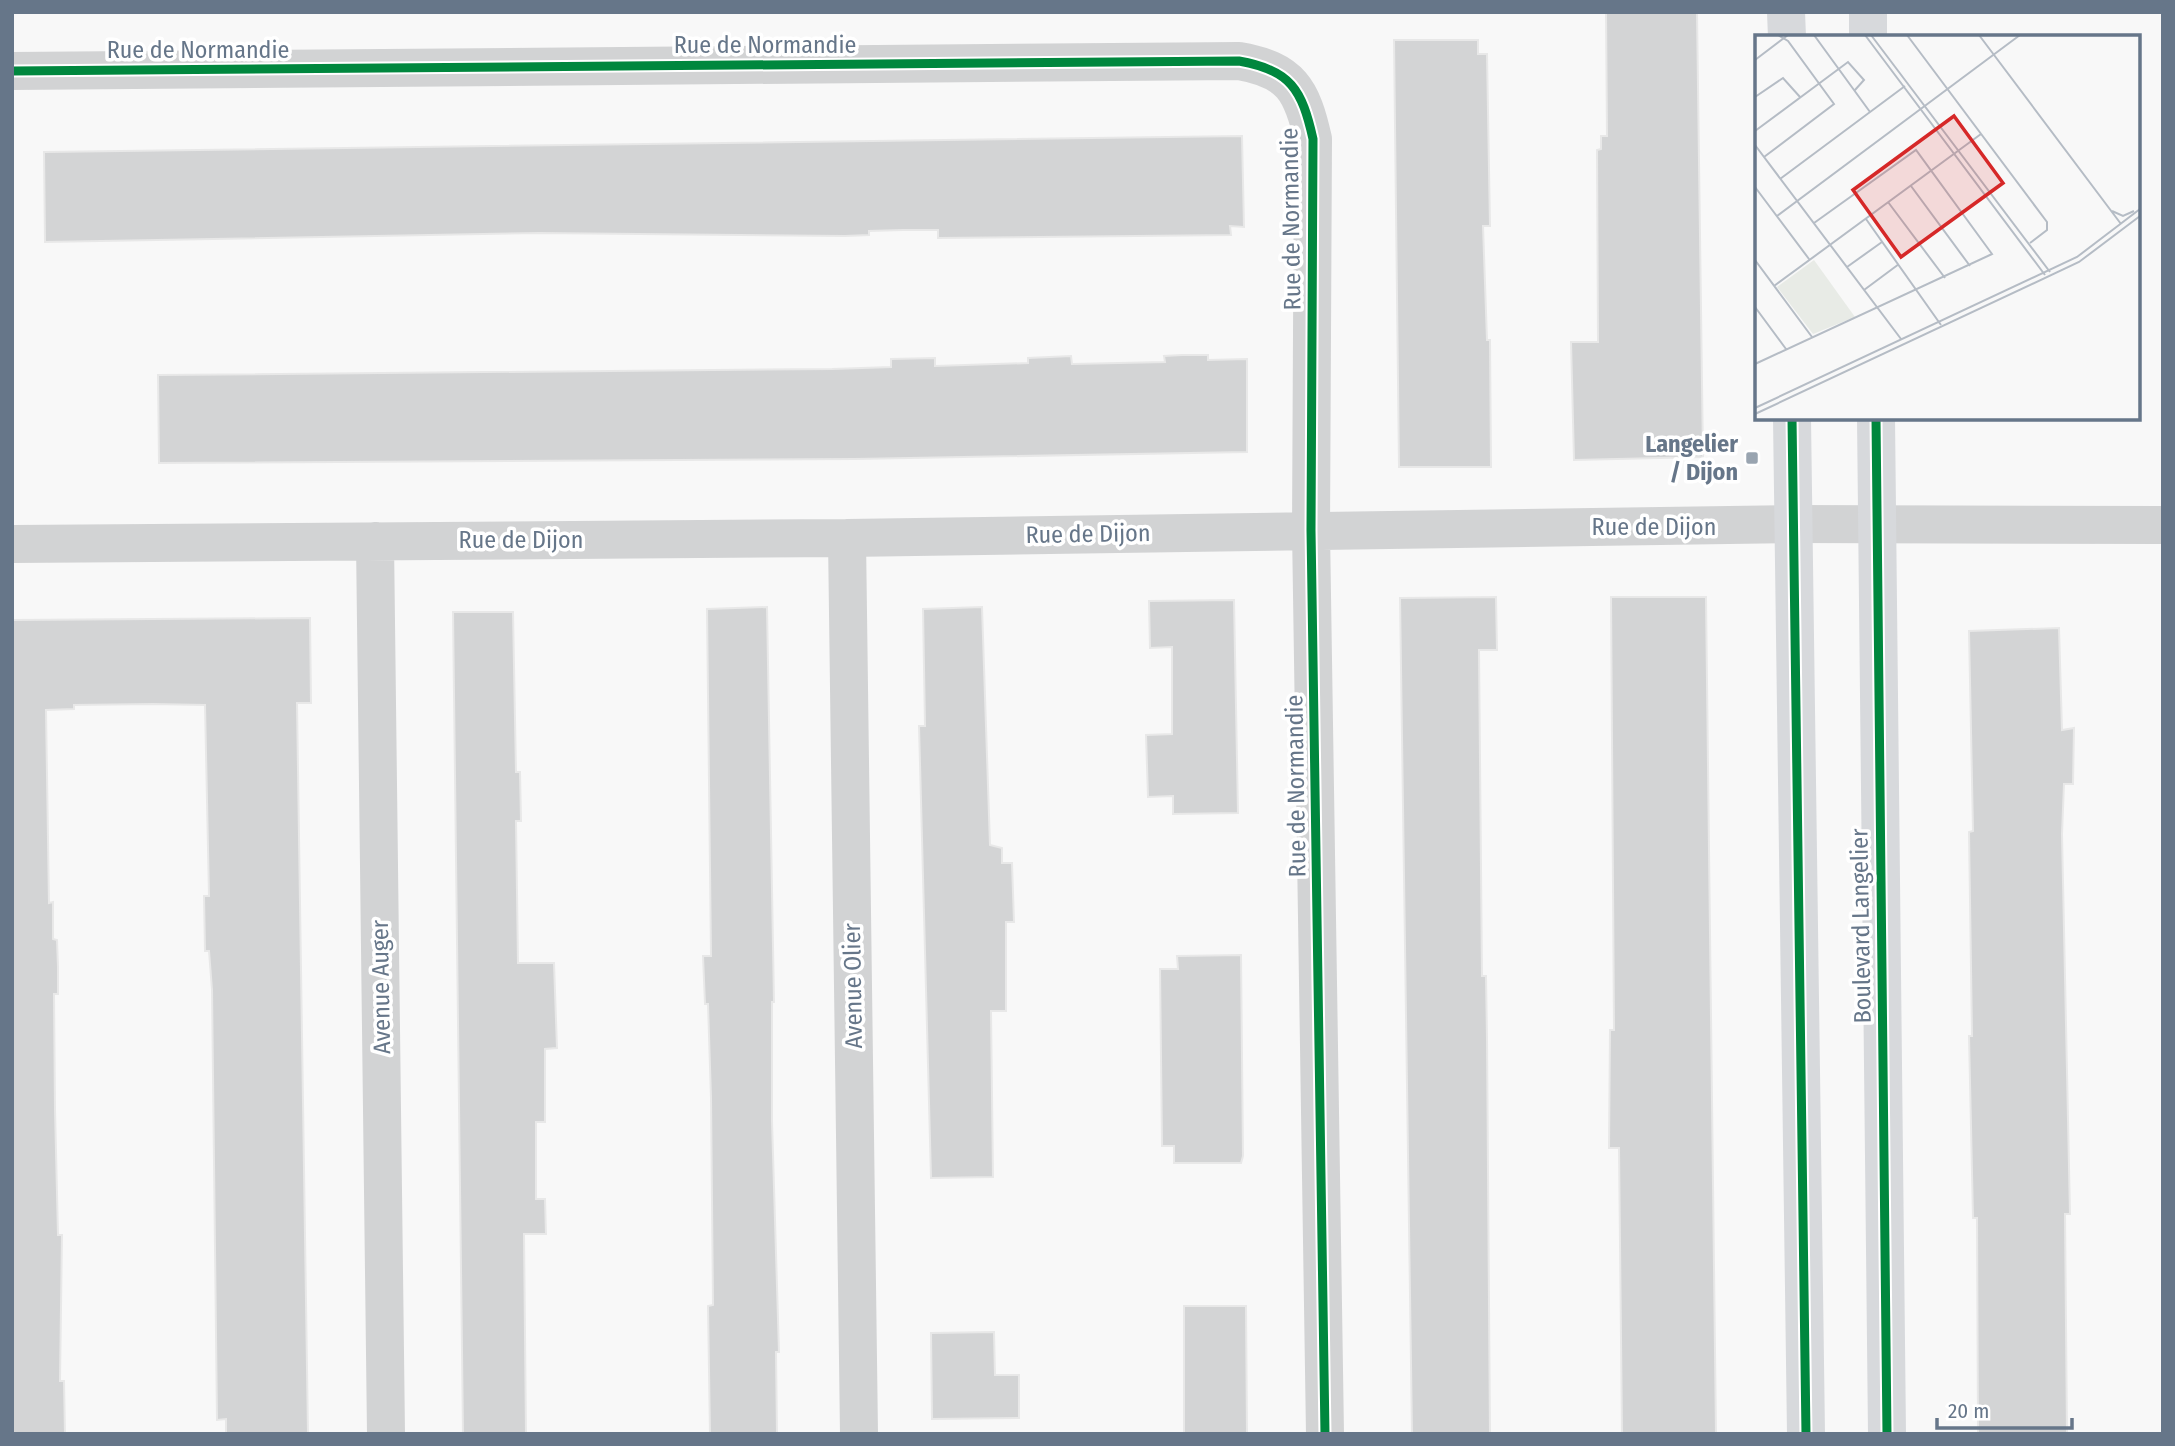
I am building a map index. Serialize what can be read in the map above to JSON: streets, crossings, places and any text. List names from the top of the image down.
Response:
{
  "streets": {
    "main road": ["Boulevard Langelier"],
    "street": [
      "Rue de Normandie",
      "Rue de Dijon",
      "Avenue Olier",
      "Avenue Auger"
    ]
  },
  "crossings": [
    ["Rue de Normandie", "Rue de Dijon"],
    ["Rue de Dijon", "Boulevard Langelier"],
    ["Rue de Dijon", "Avenue Olier"],
    ["Rue de Dijon", "Avenue Auger"]
  ],
  "places": {
    "transit": ["Langelier / Dijon"]
  },
  "scale_bar": "20 m"
}
